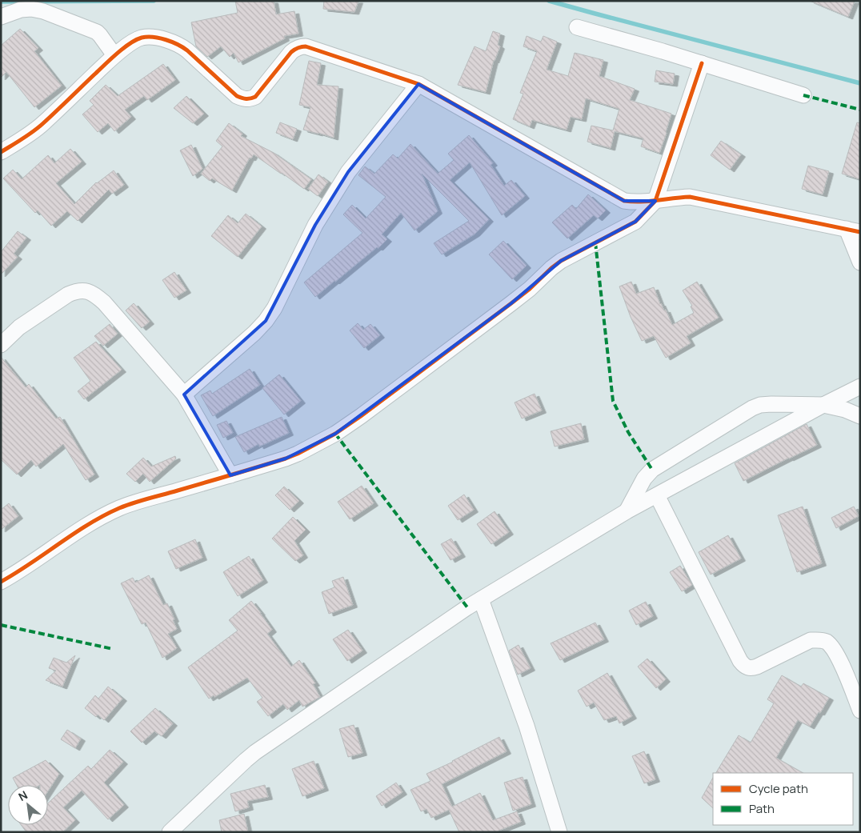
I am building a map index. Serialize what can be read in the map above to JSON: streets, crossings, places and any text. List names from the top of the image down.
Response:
{
  "legend": ["Cycle path", "Path"],
  "north": "top left"
}
